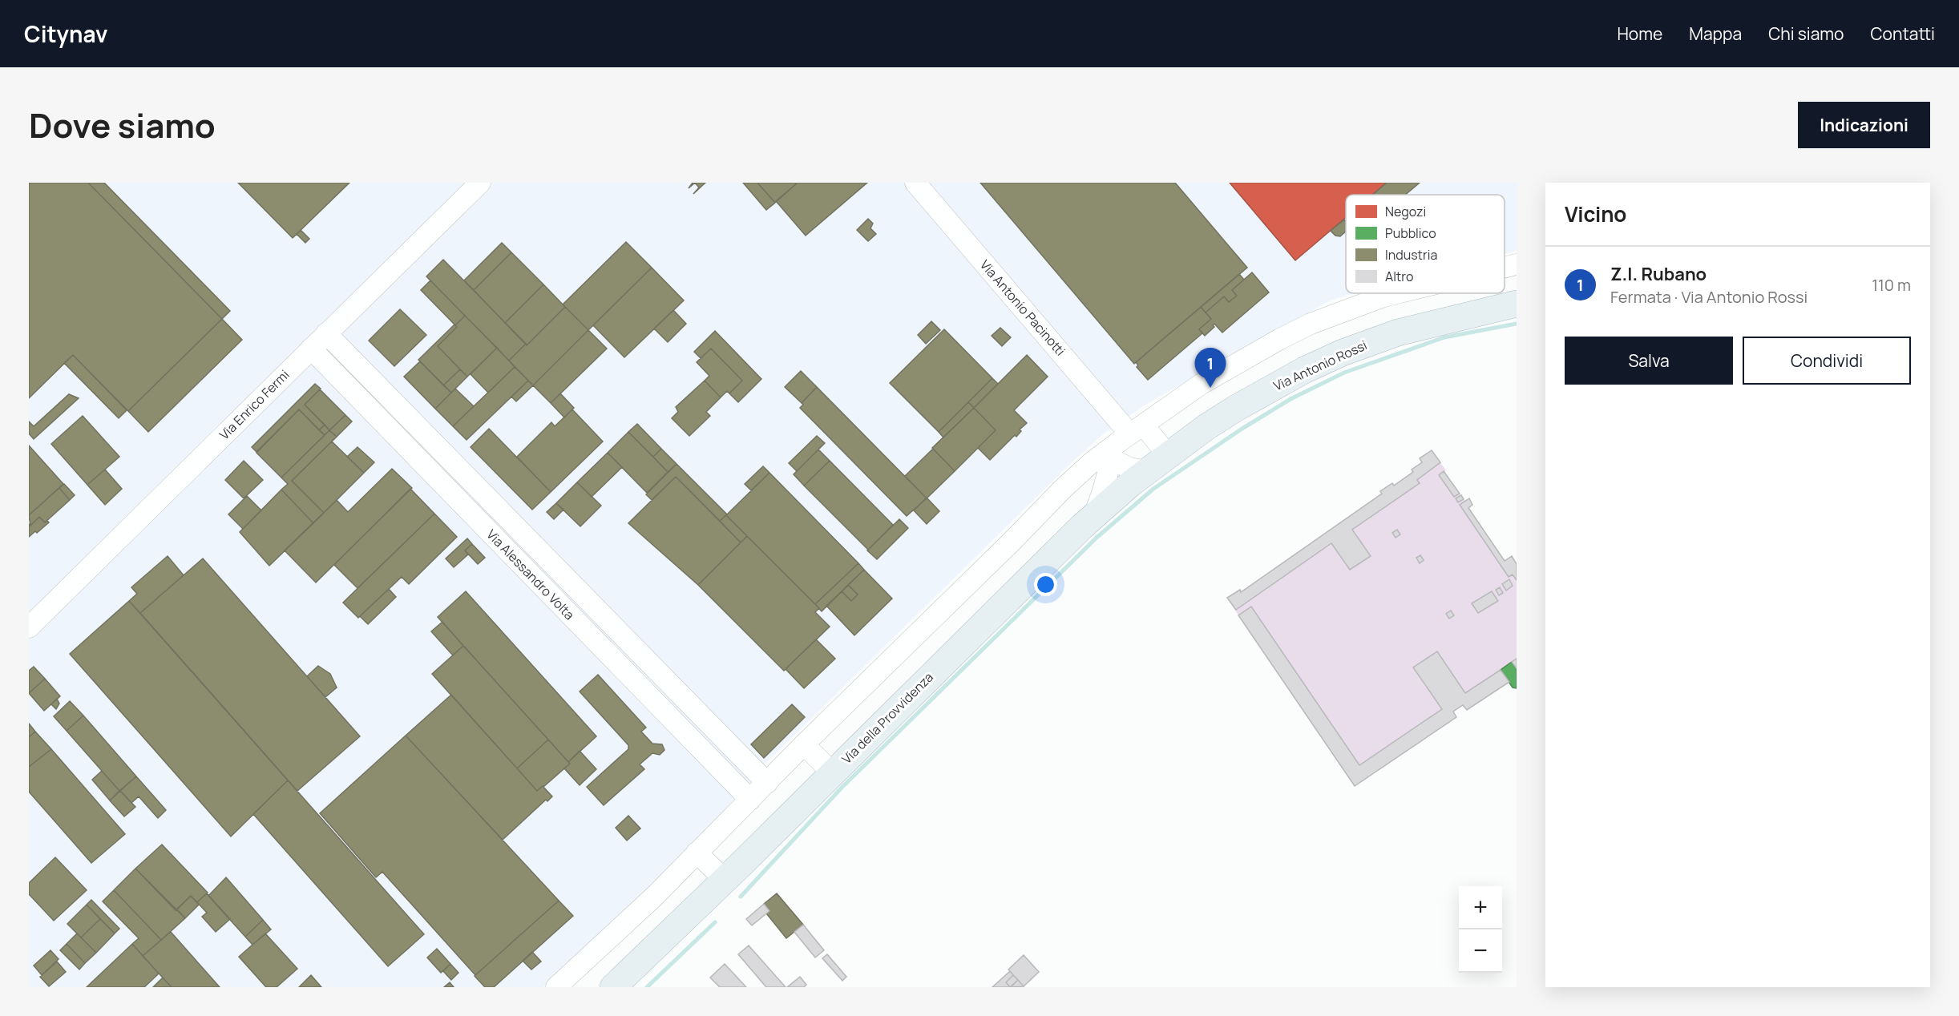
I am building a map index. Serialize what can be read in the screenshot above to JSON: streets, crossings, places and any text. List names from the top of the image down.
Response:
{
  "streets": {
    "main road": ["Via Antonio Rossi", "Via della Provvidenza"],
    "street": ["Via Antonio Pacinotti", "Via Enrico Fermi", "Via Alessandro Volta"]
  },
  "crossings": [
    ["Via Antonio Pacinotti", "Via Antonio Rossi"],
    ["Via Antonio Pacinotti", "Via della Provvidenza"],
    ["Via Antonio Rossi", "Via della Provvidenza"],
    ["Via Enrico Fermi", "Via Alessandro Volta"]
  ],
  "legend": [
    "Negozi",
    "Pubblico",
    "Industria",
    "Altro"
  ],
  "page": {
    "header": "Citynav",
    "nav": [
      "Home",
      "Mappa",
      "Chi siamo",
      "Contatti"
    ],
    "title": "Dove siamo",
    "buttons": [
      "Indicazioni",
      ["Salva", "Condividi"]
    ],
    "heading": "Vicino",
    "list": [
      {
        "mark": "1",
        "name": "Z.I. Rubano",
        "note": "Fermata · Via Antonio Rossi",
        "value": "110 m"
      }
    ],
    "pins": "1",
    "map_buttons": ["+", "−"]
  }
}
